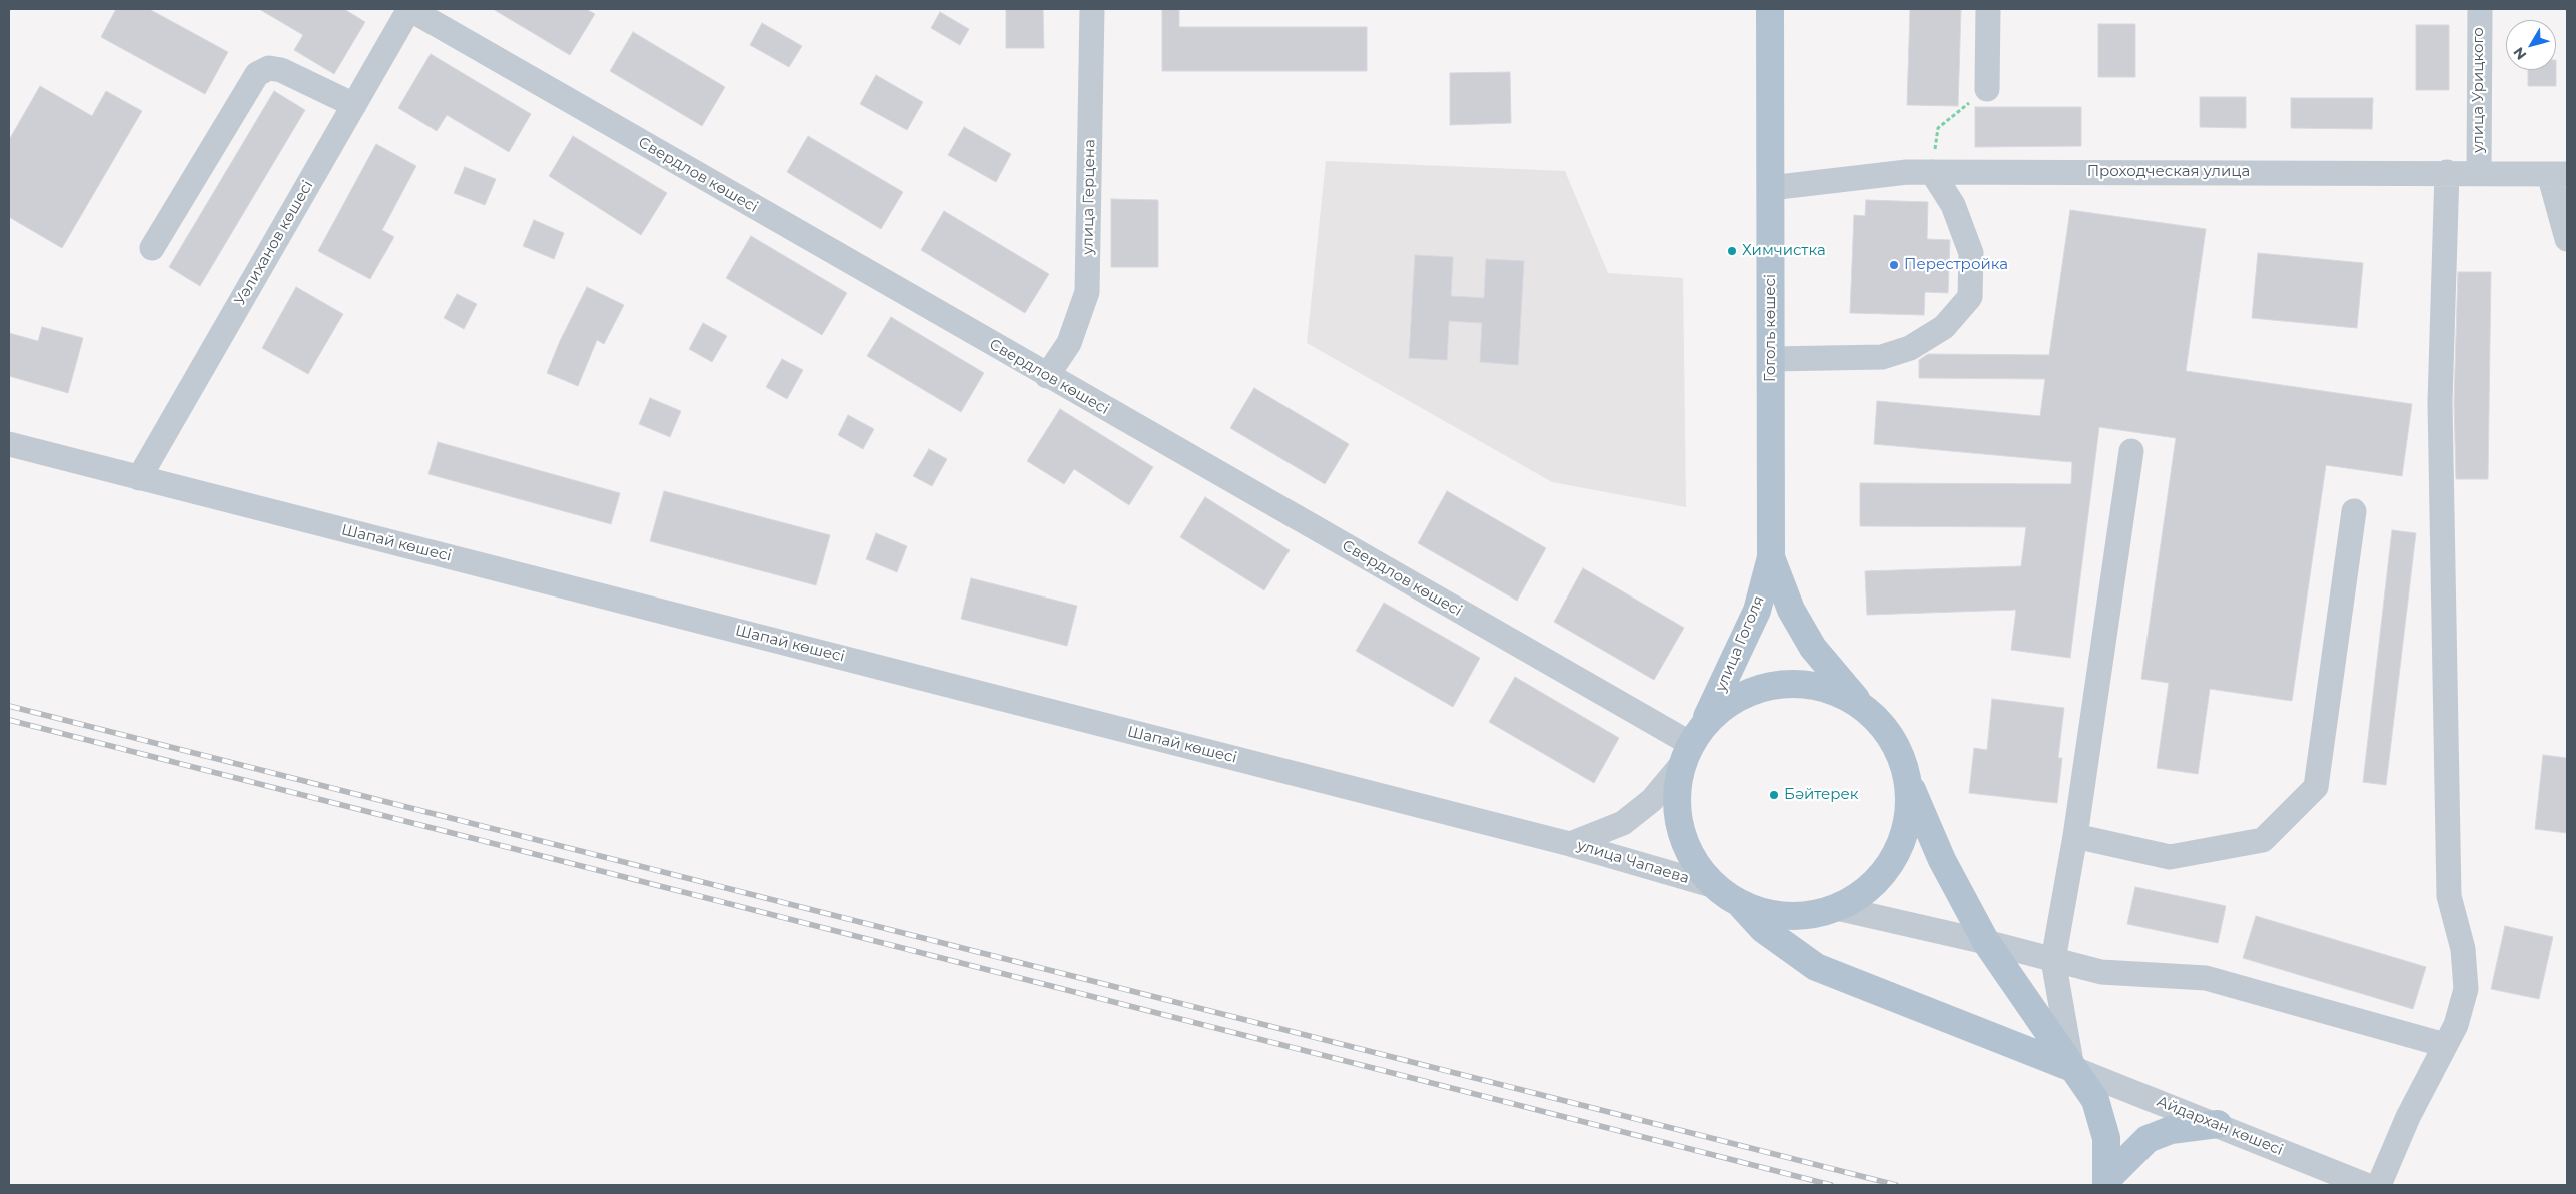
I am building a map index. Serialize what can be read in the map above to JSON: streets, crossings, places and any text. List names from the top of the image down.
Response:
{
  "streets": {
    "main road": ["Гоголь көшесі", "улица Гоголя"],
    "street": [
      "улица Урицкого",
      "Проходческая улица",
      "Свердлов көшесі",
      "улица Герцена",
      "Уәлиханов көшесі",
      "Шапай көшесі",
      "улица Чапаева",
      "Айдархан көшесі"
    ]
  },
  "crossings": [
    ["улица Урицкого", "Проходческая улица"],
    ["Проходческая улица", "Гоголь көшесі"],
    ["Свердлов көшесі", "улица Герцена"],
    ["Свердлов көшесі", "Уәлиханов көшесі"],
    ["Свердлов көшесі", "улица Гоголя"],
    ["Свердлов көшесі", "улица Чапаева"],
    ["Уәлиханов көшесі", "Шапай көшесі"],
    ["Гоголь көшесі", "улица Гоголя"],
    ["Шапай көшесі", "улица Чапаева"],
    ["улица Гоголя", "улица Чапаева"]
  ],
  "places": ["Химчистка", "Перестройка", "Бәйтерек"],
  "north": "bottom left"
}
